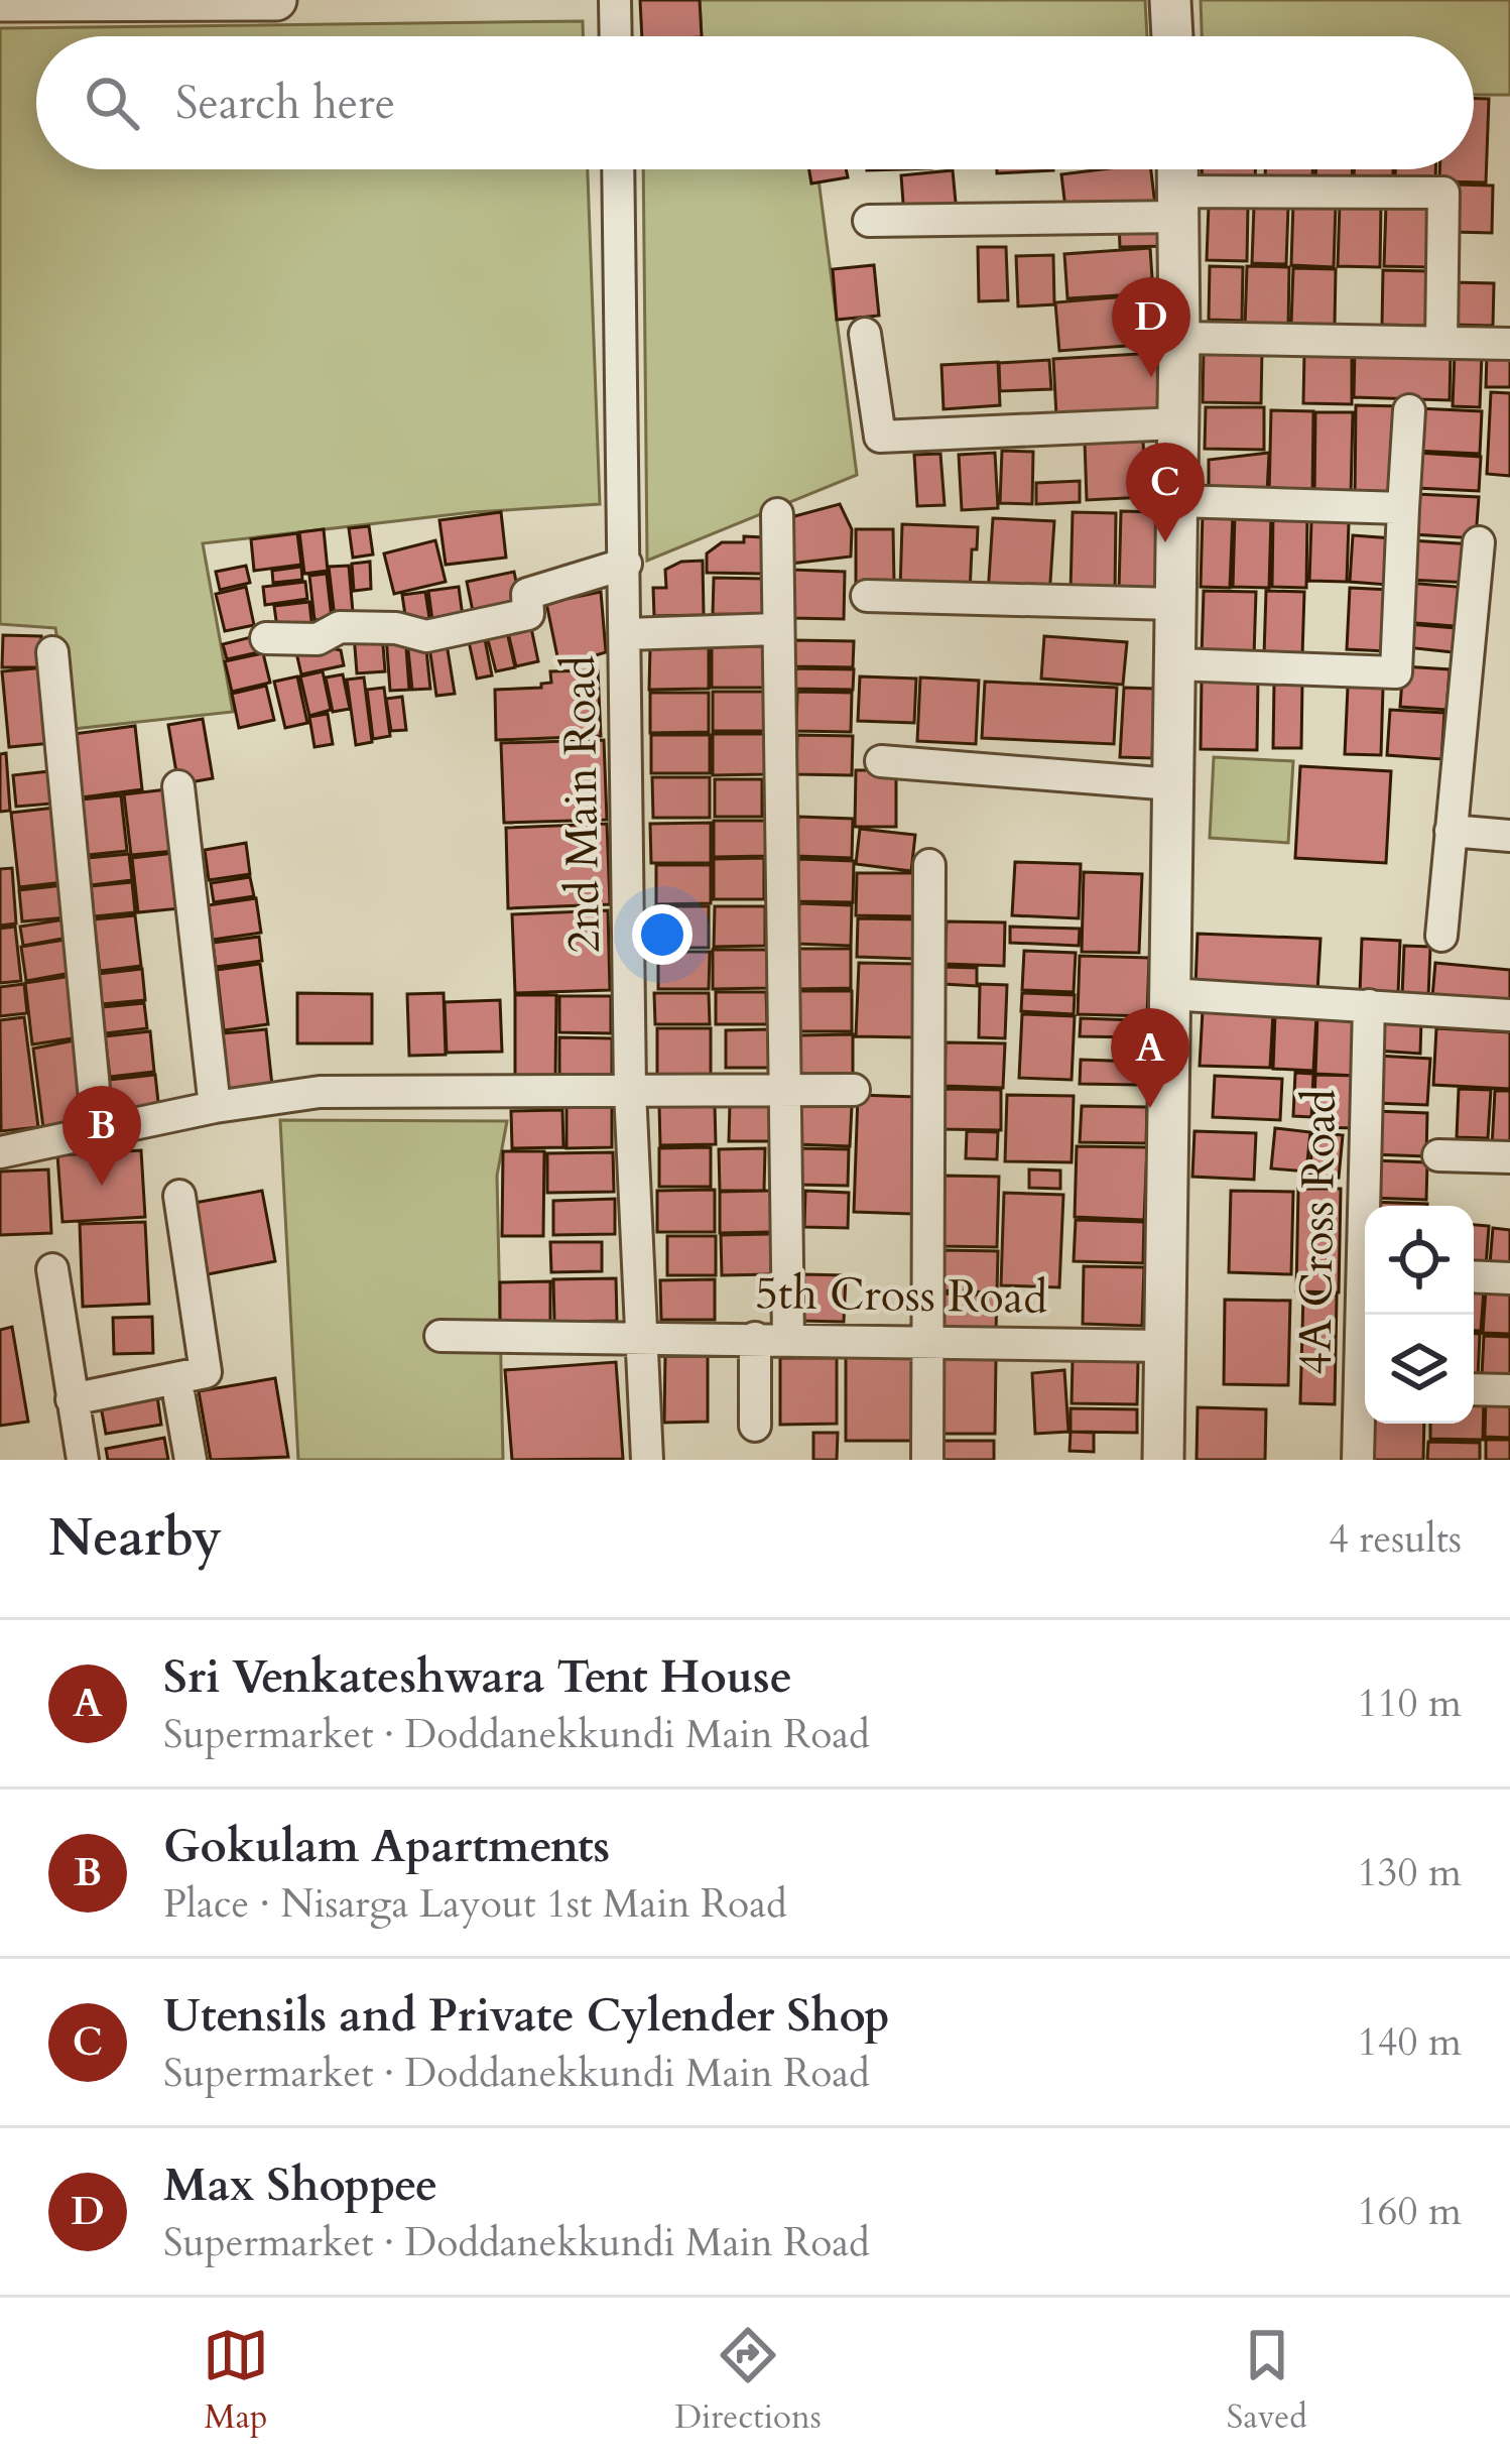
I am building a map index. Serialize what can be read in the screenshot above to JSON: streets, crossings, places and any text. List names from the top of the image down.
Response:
{
  "streets": {
    "street": ["2nd Main Road", "4A Cross Road", "5th Cross Road"]
  },
  "crossings": [
    ["2nd Main Road", "5th Cross Road"]
  ],
  "page": {
    "search": "Search here",
    "pins": [
      "D",
      "C",
      "A",
      "B"
    ],
    "heading": ["Nearby", "4 results"],
    "list": [
      {
        "mark": "A",
        "name": "Sri Venkateshwara Tent House",
        "note": "Supermarket · Doddanekkundi Main Road",
        "value": "110 m"
      },
      {
        "mark": "B",
        "name": "Gokulam Apartments",
        "note": "Place · Nisarga Layout 1st Main Road",
        "value": "130 m"
      },
      {
        "mark": "C",
        "name": "Utensils and Private Cylender Shop",
        "note": "Supermarket · Doddanekkundi Main Road",
        "value": "140 m"
      },
      {
        "mark": "D",
        "name": "Max Shoppee",
        "note": "Supermarket · Doddanekkundi Main Road",
        "value": "160 m"
      }
    ],
    "nav": ["Map", "Directions", "Saved"]
  }
}
